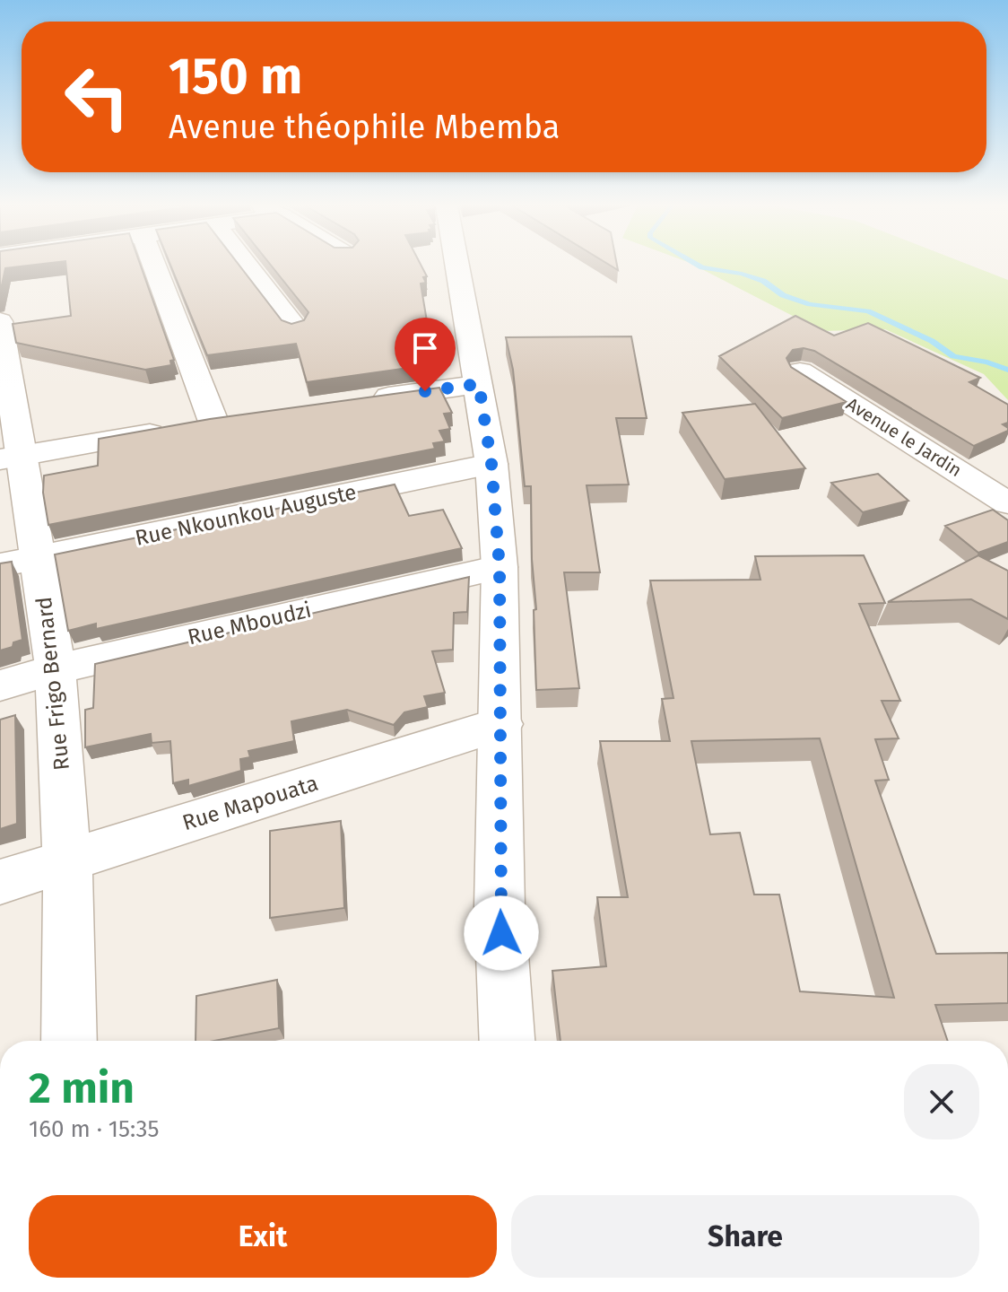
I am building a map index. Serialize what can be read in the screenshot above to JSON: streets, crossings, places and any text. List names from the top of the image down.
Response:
{
  "streets": {
    "street": [
      "Avenue le Jardin",
      "Rue Nkounkou Auguste",
      "Rue Mboudzi",
      "Rue Frigo Bernard",
      "Rue Mapouata"
    ]
  },
  "crossings": [
    ["Rue Nkounkou Auguste", "Rue Frigo Bernard"],
    ["Rue Mboudzi", "Rue Frigo Bernard"],
    ["Rue Frigo Bernard", "Rue Mapouata"]
  ],
  "page": {
    "turn": ["150 m", "Avenue théophile Mbemba"],
    "heading": ["2 min", "160 m · 15:35"],
    "buttons": ["Exit", "Share"]
  }
}
